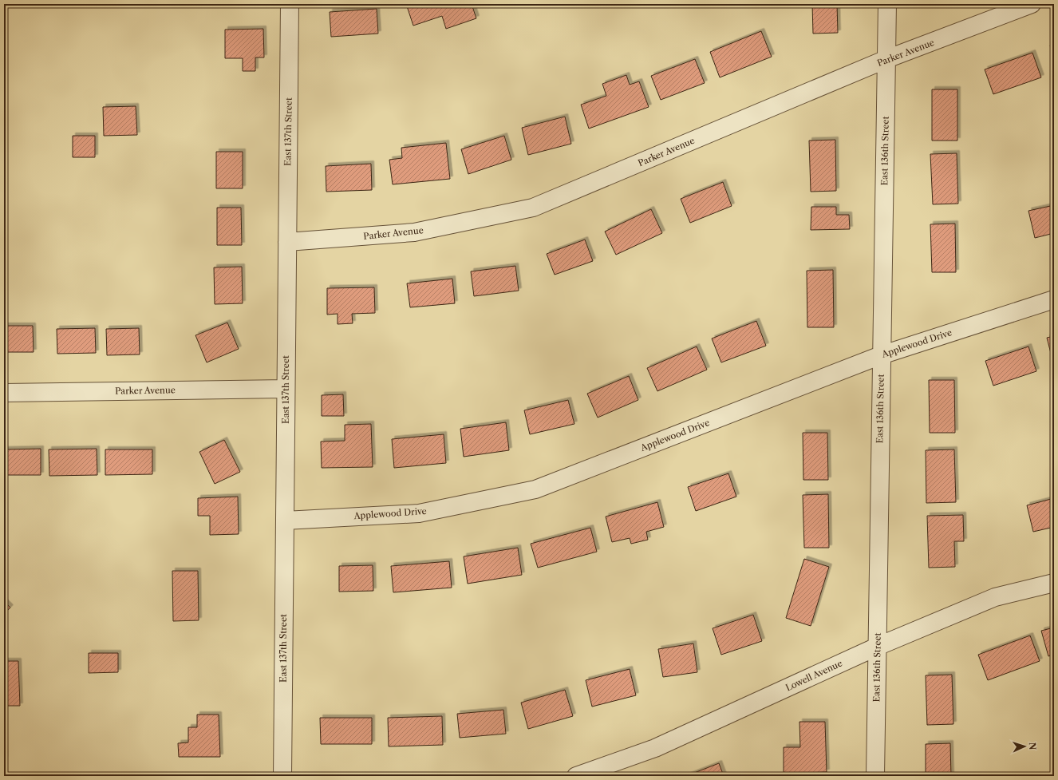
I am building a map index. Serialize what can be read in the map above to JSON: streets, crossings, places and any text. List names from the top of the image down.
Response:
{
  "streets": {
    "street": [
      "Parker Avenue",
      "East 137th Street",
      "East 136th Street",
      "Applewood Drive",
      "Lowell Avenue"
    ]
  },
  "crossings": [
    ["Parker Avenue", "East 137th Street"],
    ["Parker Avenue", "East 136th Street"],
    ["East 137th Street", "Applewood Drive"],
    ["East 136th Street", "Applewood Drive"],
    ["East 136th Street", "Lowell Avenue"]
  ],
  "north": "right"
}
